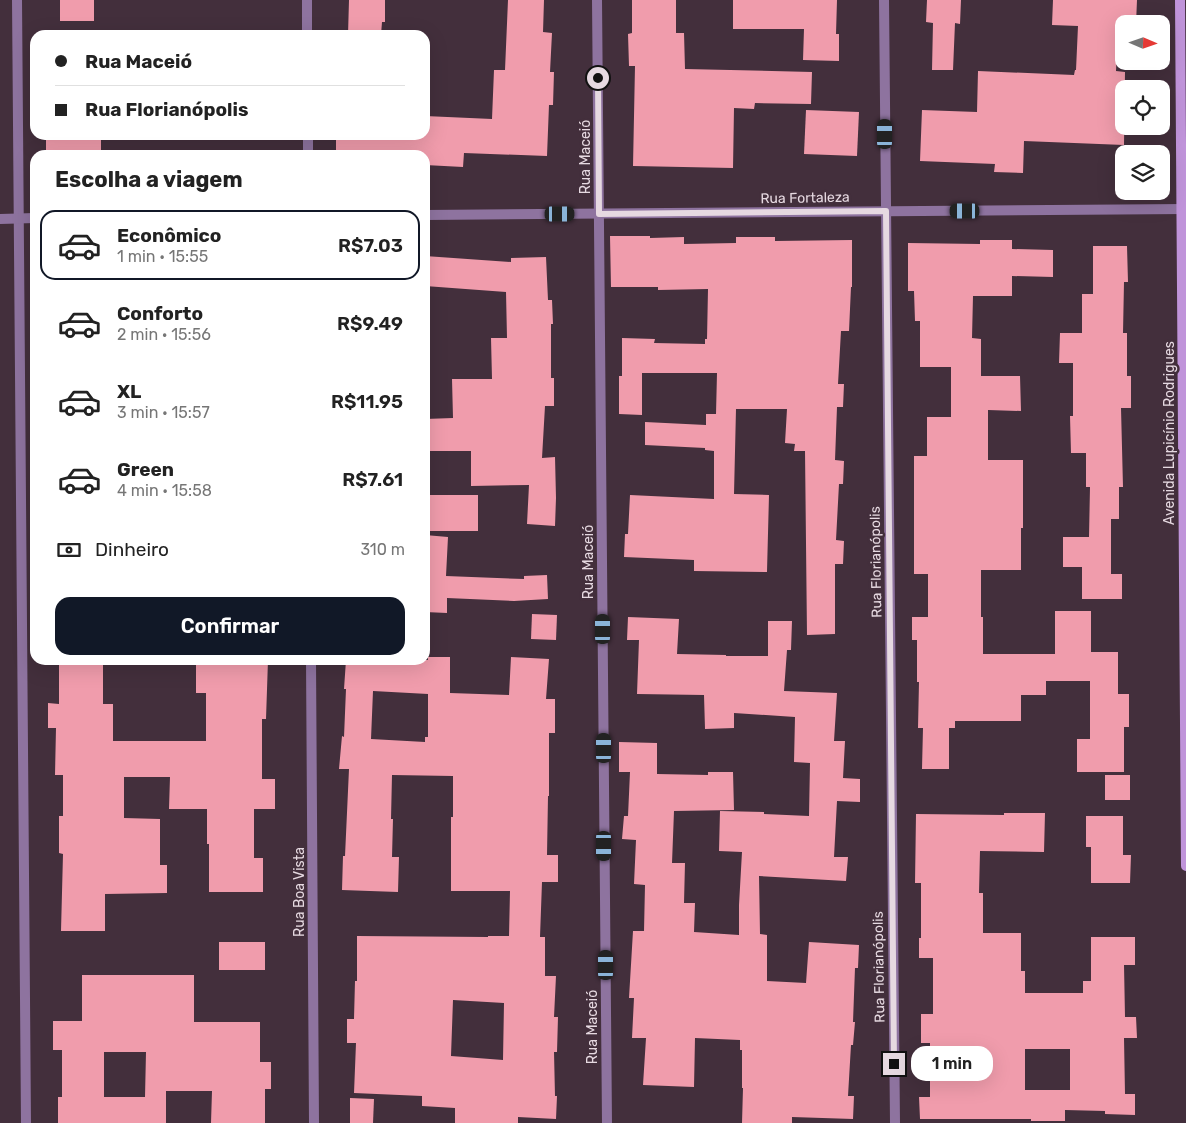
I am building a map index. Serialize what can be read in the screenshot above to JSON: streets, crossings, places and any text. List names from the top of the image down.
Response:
{
  "streets": {
    "street": [
      "Rua Maceió",
      "Rua Fortaleza",
      "Avenida Lupicínio Rodrigues",
      "Rua Florianópolis",
      "Rua Boa Vista"
    ]
  },
  "crossings": [
    ["Rua Maceió", "Rua Fortaleza"],
    ["Rua Fortaleza", "Avenida Lupicínio Rodrigues"],
    ["Rua Fortaleza", "Rua Florianópolis"]
  ],
  "north": "right",
  "page": {
    "banner": ["Rua Maceió", "Rua Florianópolis"],
    "heading": "Escolha a viagem",
    "list": [
      {
        "name": "Econômico",
        "note": "1 min · 15:55",
        "value": "R$7.03"
      },
      {
        "name": "Conforto",
        "note": "2 min · 15:56",
        "value": "R$9.49"
      },
      {
        "name": "XL",
        "note": "3 min · 15:57",
        "value": "R$11.95"
      },
      {
        "name": "Green",
        "note": "4 min · 15:58",
        "value": "R$7.61"
      }
    ],
    "pay": ["Dinheiro", "310 m"],
    "buttons": "Confirmar",
    "bubble": "1 min"
  }
}
